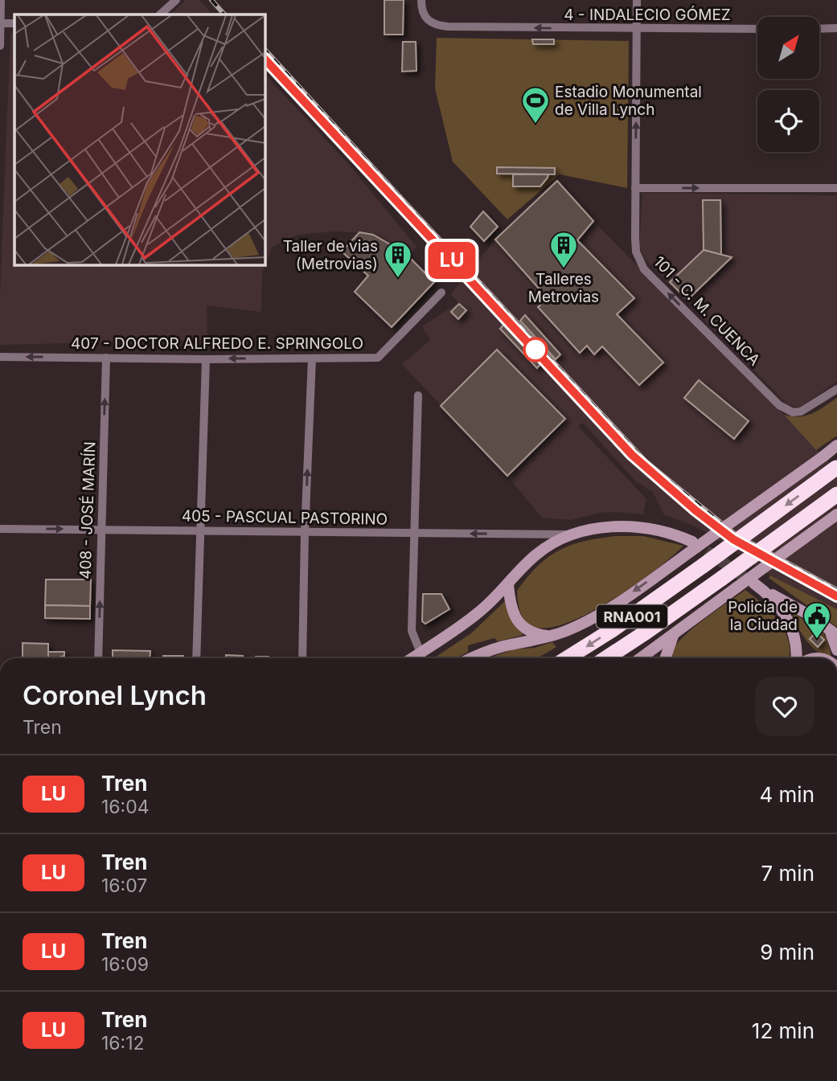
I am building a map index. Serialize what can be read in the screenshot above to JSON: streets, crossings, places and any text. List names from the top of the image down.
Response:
{
  "streets": {
    "highway": ["RNA001"],
    "street": [
      "4 - INDALECIO GÓMEZ",
      "101 - C. M. CUENCA",
      "407 - DOCTOR ALFREDO E. SPRINGOLO",
      "408 - JOSÉ MARÍN",
      "405 - PASCUAL PASTORINO"
    ]
  },
  "crossings": [
    ["4 - INDALECIO GÓMEZ", "101 - C. M. CUENCA"],
    ["407 - DOCTOR ALFREDO E. SPRINGOLO", "408 - JOSÉ MARÍN"],
    ["408 - JOSÉ MARÍN", "405 - PASCUAL PASTORINO"]
  ],
  "one_way": [
    "4 - INDALECIO GÓMEZ",
    "101 - C. M. CUENCA",
    "407 - DOCTOR ALFREDO E. SPRINGOLO",
    "408 - JOSÉ MARÍN"
  ],
  "places": {
    "sports": ["Estadio Monumental de Villa Lynch"],
    "building": ["Talleres Metrovias", "Taller de vias (Metrovias)"],
    "public building": ["Policía de la Ciudad"]
  },
  "north": "top right",
  "page": {
    "on_map": "LU",
    "heading": ["Coronel Lynch", "Tren"],
    "list": [
      {
        "mark": "LU",
        "name": "Tren",
        "note": "16:04",
        "value": "4 min"
      },
      {
        "mark": "LU",
        "name": "Tren",
        "note": "16:07",
        "value": "7 min"
      },
      {
        "mark": "LU",
        "name": "Tren",
        "note": "16:09",
        "value": "9 min"
      },
      {
        "mark": "LU",
        "name": "Tren",
        "note": "16:12",
        "value": "12 min"
      }
    ]
  }
}
